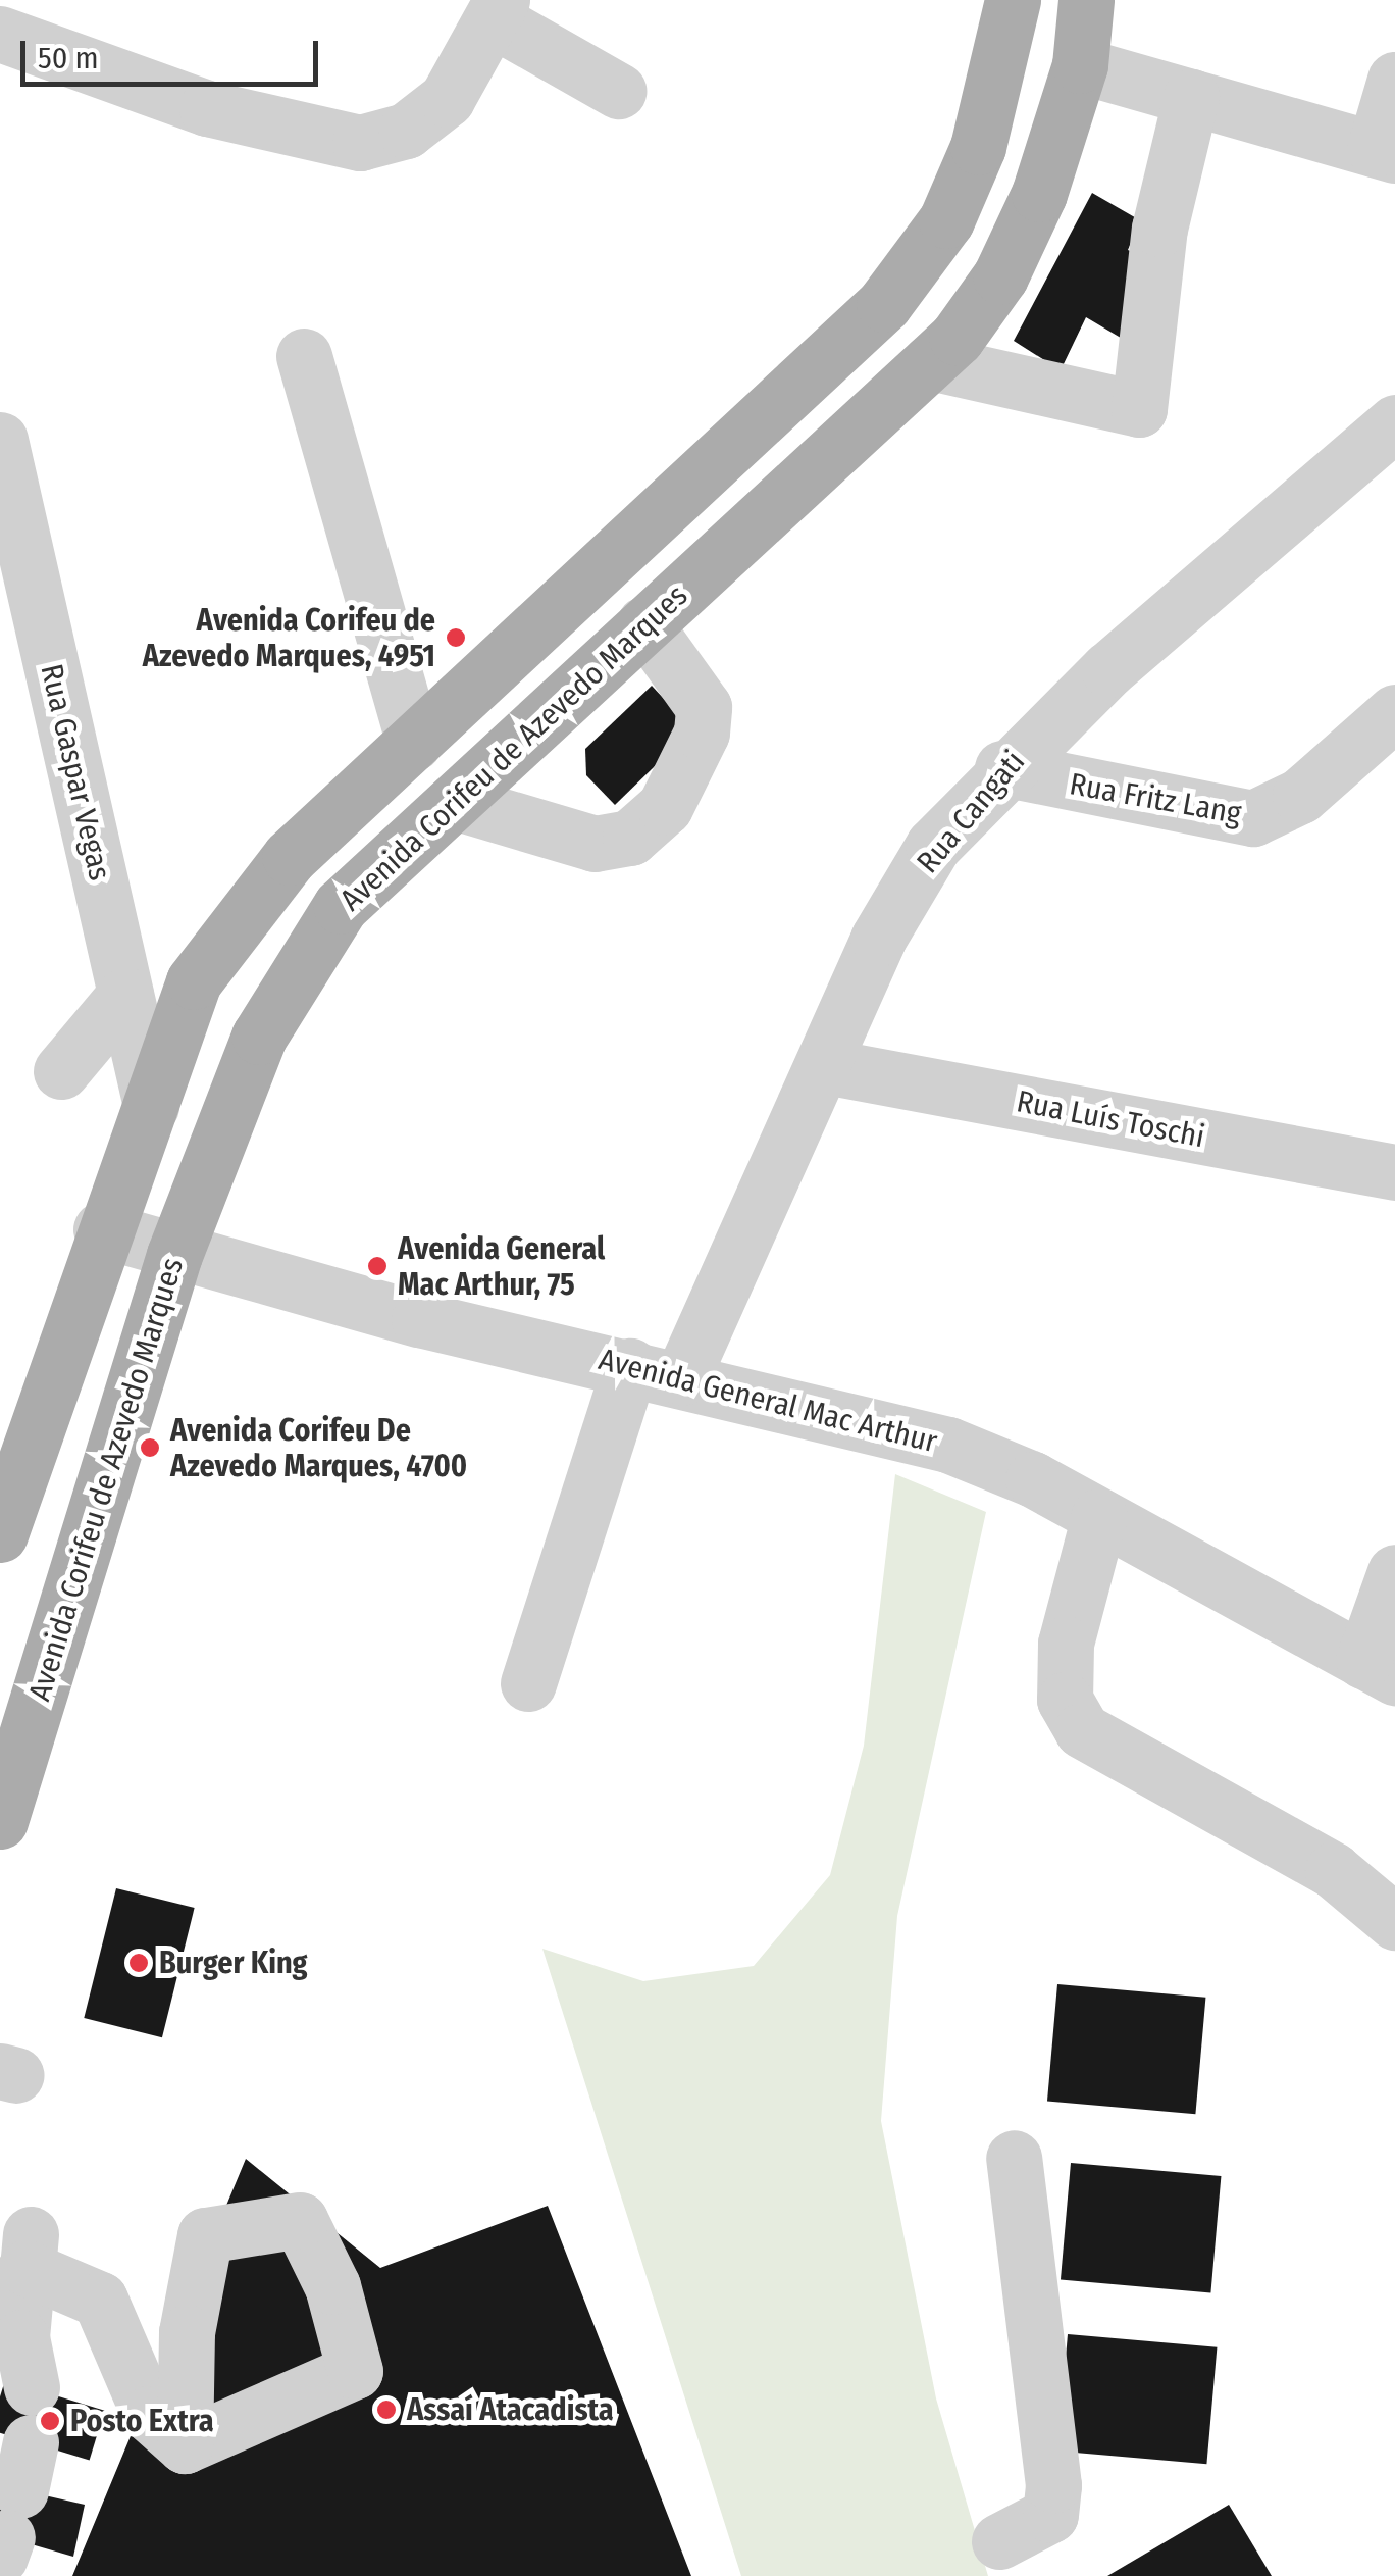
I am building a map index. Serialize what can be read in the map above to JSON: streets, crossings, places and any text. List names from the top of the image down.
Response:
{
  "streets": {
    "main road": ["Avenida Corifeu de Azevedo Marques"],
    "street": [
      "Rua Gaspar Vegas",
      "Rua Fritz Lang",
      "Rua Cangati",
      "Rua Luís Toschi",
      "Avenida General Mac Arthur"
    ]
  },
  "crossings": [
    ["Avenida Corifeu de Azevedo Marques", "Avenida General Mac Arthur"],
    ["Rua Fritz Lang", "Rua Cangati"],
    ["Rua Cangati", "Rua Luís Toschi"],
    ["Rua Cangati", "Avenida General Mac Arthur"]
  ],
  "places": [
    "Avenida Corifeu de Azevedo Marques, 4951",
    "Avenida General Mac Arthur, 75",
    "Avenida Corifeu De Azevedo Marques, 4700",
    "Burger King",
    "Assaí Atacadista",
    "Posto Extra"
  ],
  "scale_bar": "50 m"
}
